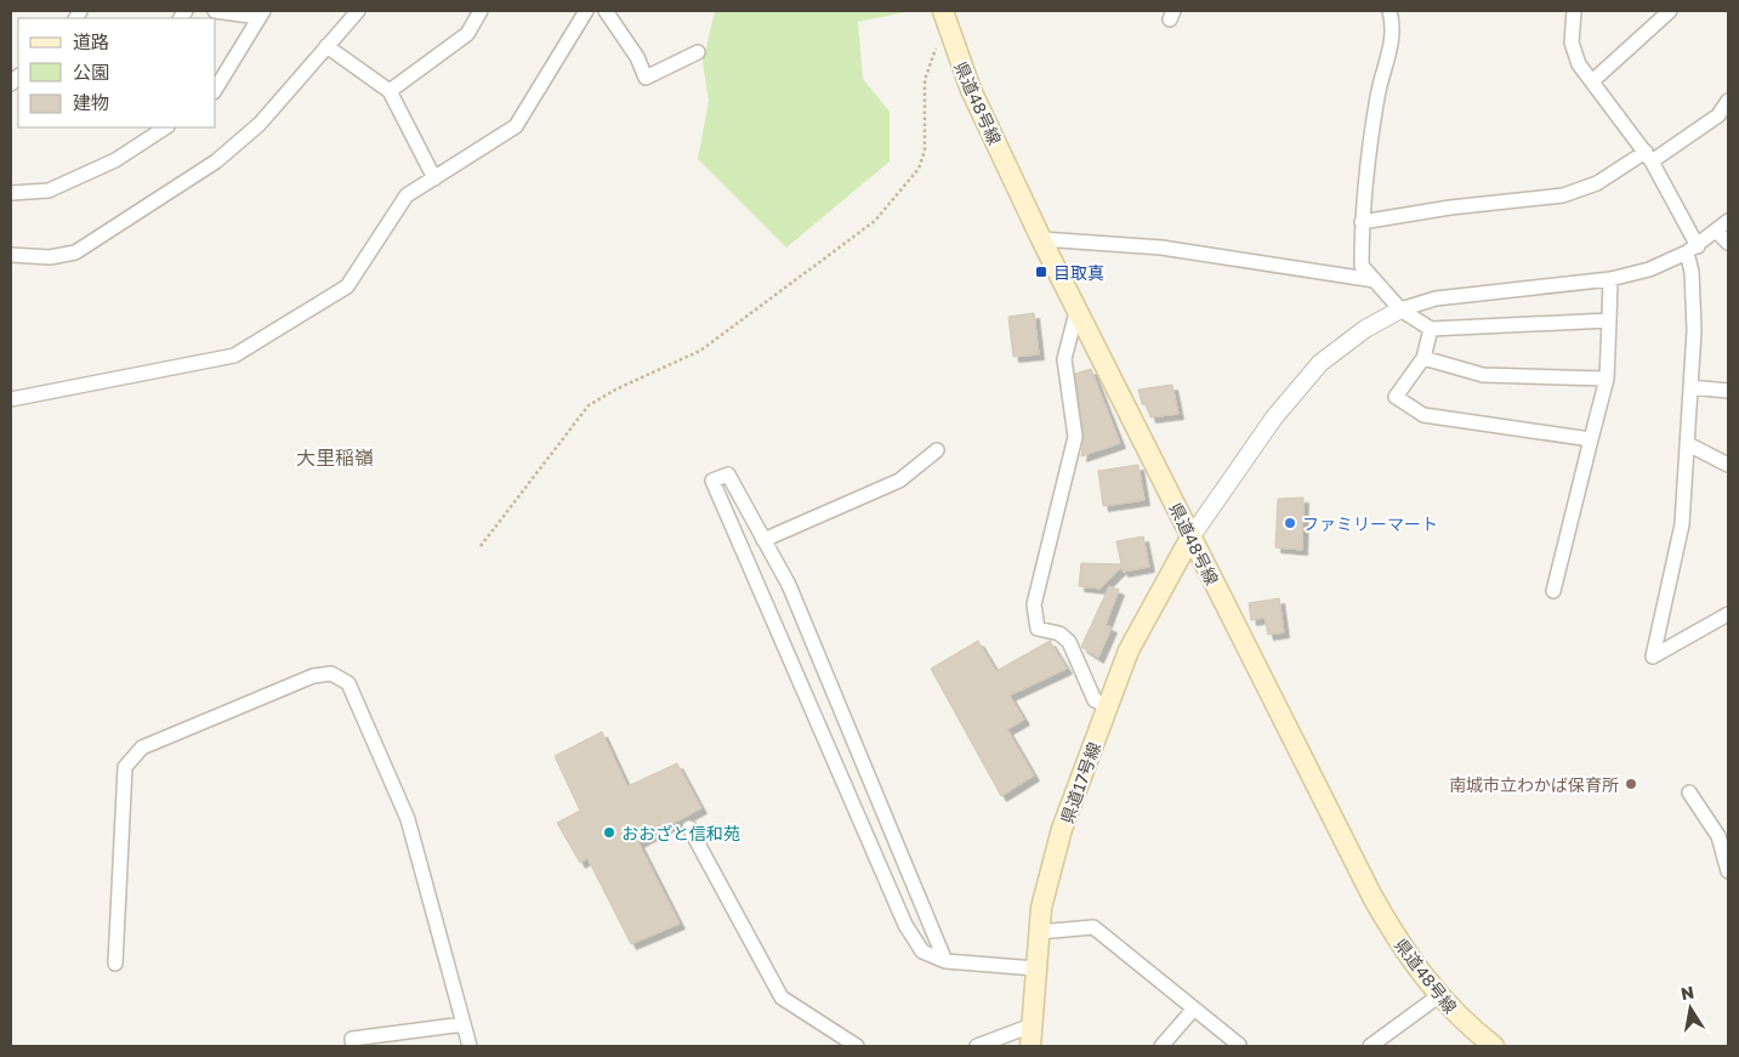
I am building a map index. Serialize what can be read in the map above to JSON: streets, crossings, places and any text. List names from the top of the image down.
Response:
{
  "streets": {
    "main road": ["県道48号線", "県道17号線"]
  },
  "crossings": [
    ["県道48号線", "県道17号線"]
  ],
  "districts": ["大里稲嶺"],
  "places": {
    "transit": ["目取真"],
    "other": ["ファミリーマート", "南城市立わかば保育所", "おおざと信和苑"]
  },
  "legend": ["道路", "公園", "建物"],
  "north": "top"
}
